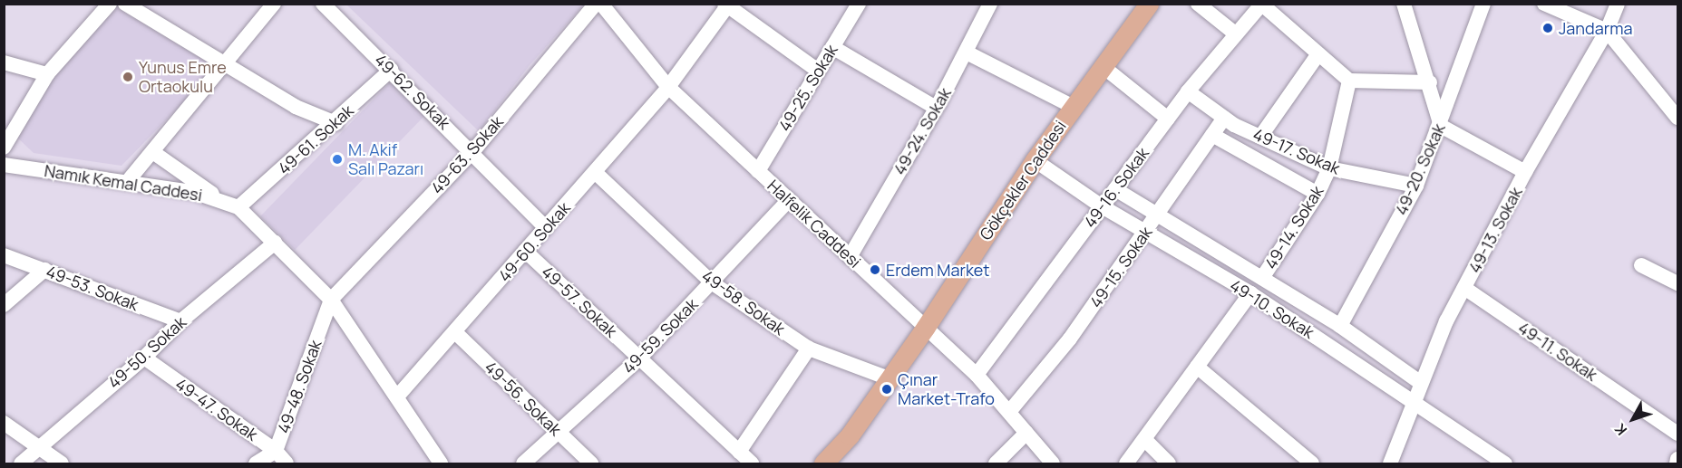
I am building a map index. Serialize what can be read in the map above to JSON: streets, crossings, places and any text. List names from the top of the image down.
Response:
{
  "streets": {
    "main road": ["Gökçekler Caddesi"],
    "street": [
      "49-25. Sokak",
      "49-62. Sokak",
      "49-24. Sokak",
      "49-61. Sokak",
      "49-17. Sokak",
      "49-63. Sokak",
      "49-20. Sokak",
      "Namık Kemal Caddesi",
      "49-16. Sokak",
      "Halfelik Caddesi",
      "49-14. Sokak",
      "49-13. Sokak",
      "49-60. Sokak",
      "49-15. Sokak",
      "49-53. Sokak",
      "49-57. Sokak",
      "49-58. Sokak",
      "49-10. Sokak",
      "49-59. Sokak",
      "49-11. Sokak",
      "49-50. Sokak",
      "49-48. Sokak",
      "49-56. Sokak",
      "49-47. Sokak"
    ]
  },
  "crossings": [
    ["49-25. Sokak", "Halfelik Caddesi"],
    ["49-62. Sokak", "49-61. Sokak"],
    ["49-62. Sokak", "49-63. Sokak"],
    ["49-62. Sokak", "49-60. Sokak"],
    ["49-24. Sokak", "Halfelik Caddesi"],
    ["49-61. Sokak", "Namık Kemal Caddesi"],
    ["49-17. Sokak", "49-20. Sokak"],
    ["49-17. Sokak", "49-16. Sokak"],
    ["49-17. Sokak", "49-14. Sokak"],
    ["49-17. Sokak", "49-15. Sokak"],
    ["49-63. Sokak", "Namık Kemal Caddesi"],
    ["49-63. Sokak", "49-48. Sokak"],
    ["49-20. Sokak", "49-10. Sokak"],
    ["Gökçekler Caddesi", "Halfelik Caddesi"],
    ["Gökçekler Caddesi", "49-58. Sokak"],
    ["Gökçekler Caddesi", "49-10. Sokak"],
    ["Namık Kemal Caddesi", "49-60. Sokak"],
    ["Namık Kemal Caddesi", "49-50. Sokak"],
    ["Namık Kemal Caddesi", "49-48. Sokak"],
    ["49-16. Sokak", "Halfelik Caddesi"],
    ["49-16. Sokak", "49-10. Sokak"],
    ["Halfelik Caddesi", "49-60. Sokak"],
    ["Halfelik Caddesi", "49-15. Sokak"],
    ["Halfelik Caddesi", "49-59. Sokak"],
    ["49-14. Sokak", "49-10. Sokak"],
    ["49-13. Sokak", "49-10. Sokak"],
    ["49-13. Sokak", "49-11. Sokak"],
    ["49-60. Sokak", "49-57. Sokak"],
    ["49-60. Sokak", "49-58. Sokak"],
    ["49-60. Sokak", "49-56. Sokak"],
    ["49-15. Sokak", "49-10. Sokak"],
    ["49-53. Sokak", "49-50. Sokak"],
    ["49-57. Sokak", "49-59. Sokak"],
    ["49-58. Sokak", "49-59. Sokak"],
    ["49-59. Sokak", "49-56. Sokak"],
    ["49-50. Sokak", "49-47. Sokak"],
    ["49-48. Sokak", "49-47. Sokak"]
  ],
  "places": [
    "Jandarma",
    "Yunus Emre Ortaokulu",
    "M. Akif Salı Pazarı",
    "Erdem Market",
    "Çınar Market-Trafo"
  ],
  "north": "bottom left"
}
